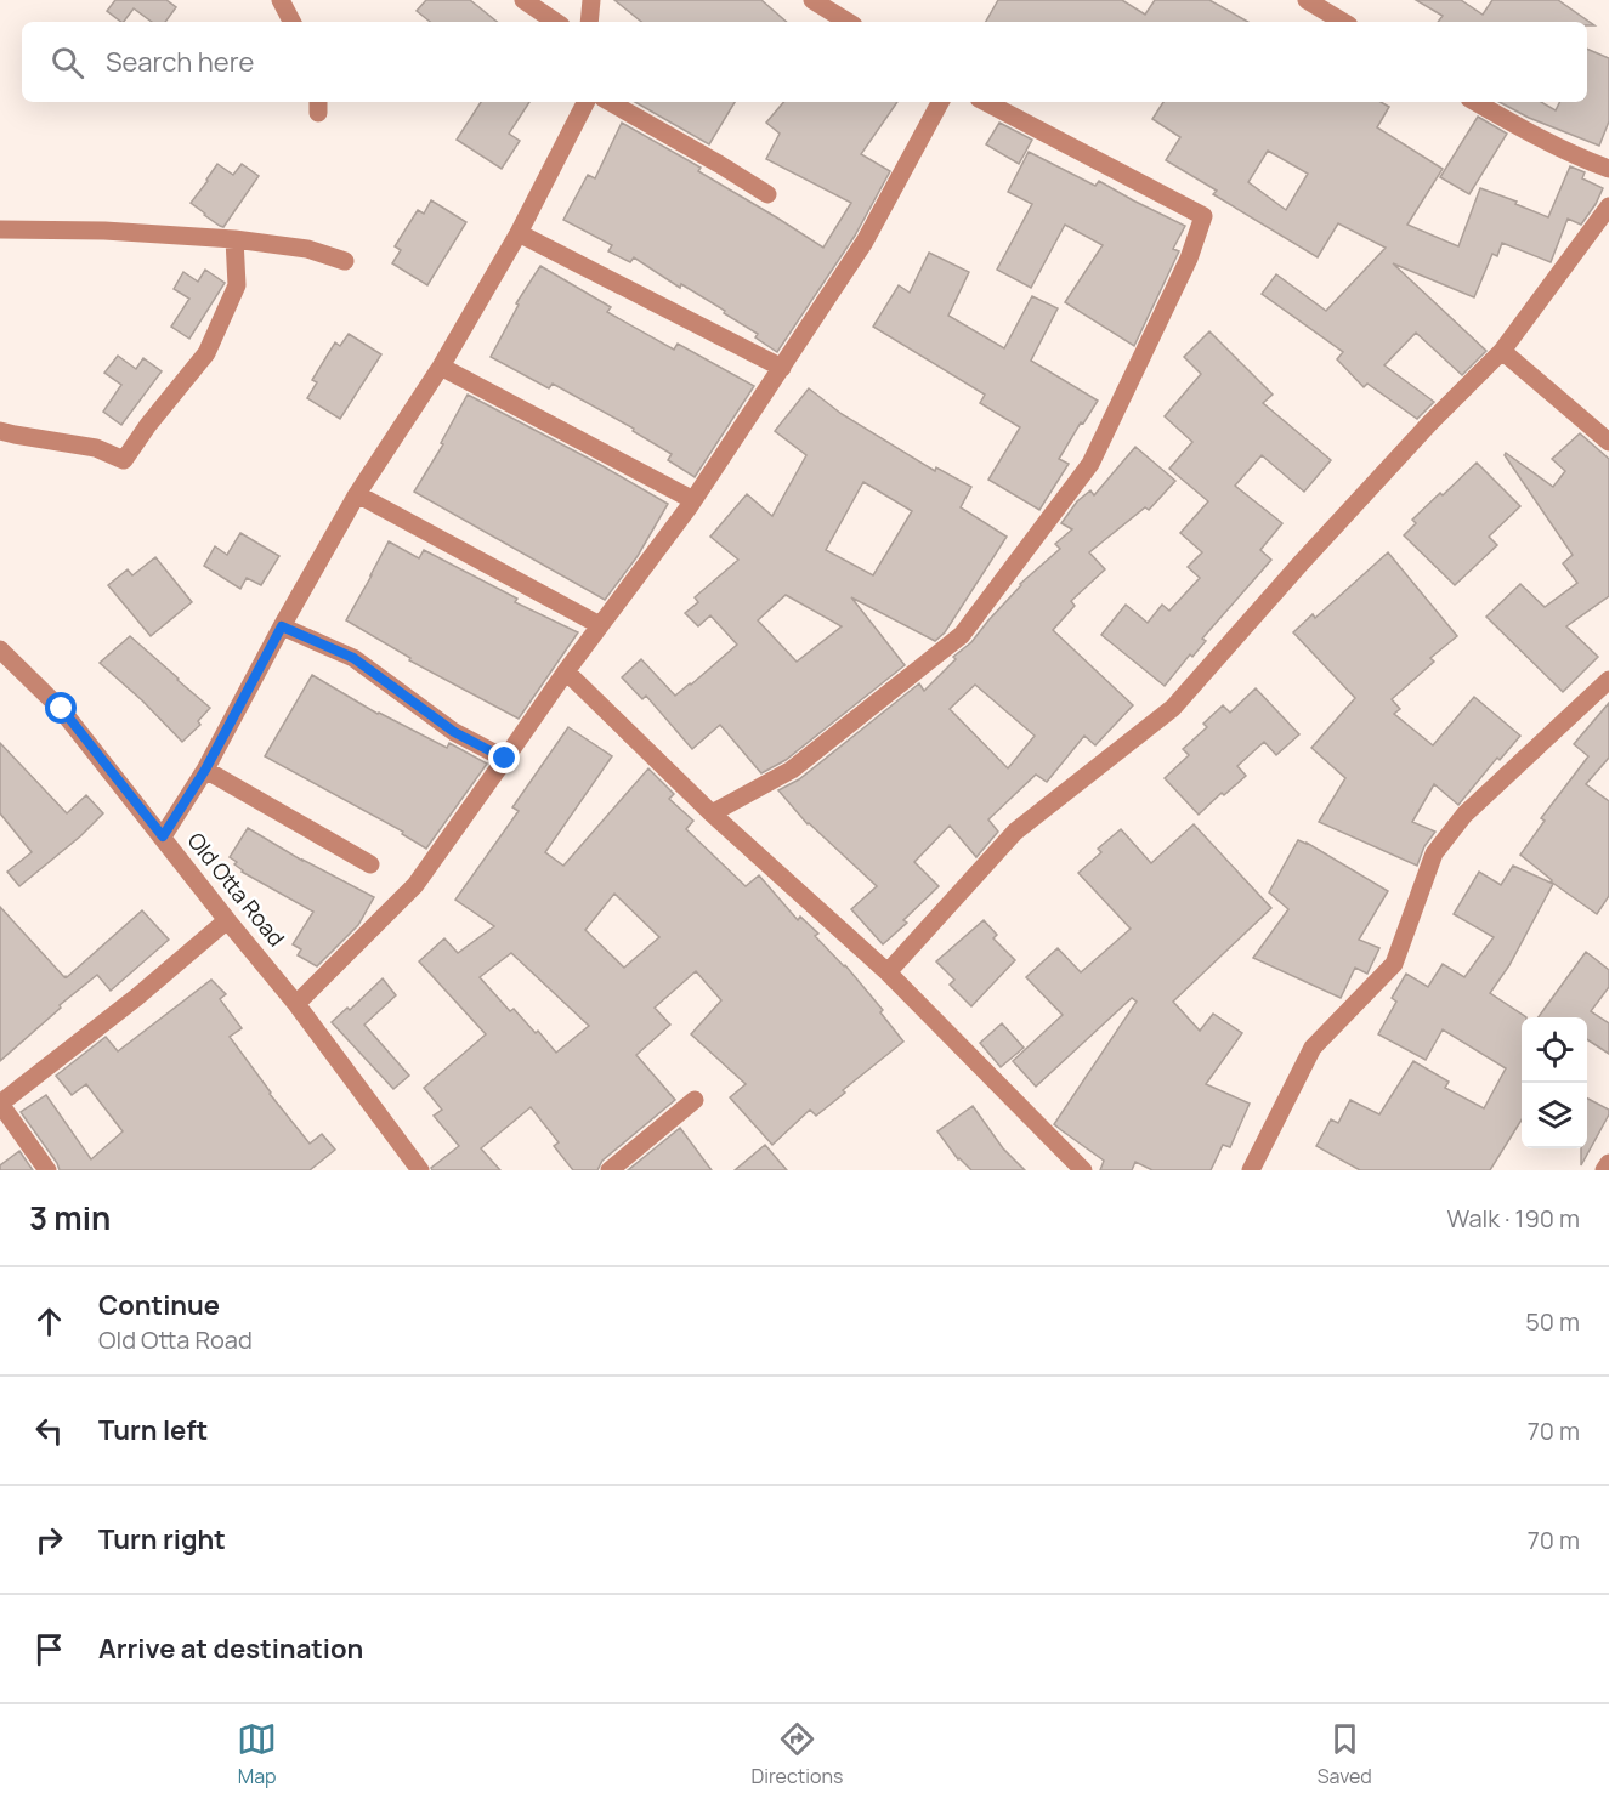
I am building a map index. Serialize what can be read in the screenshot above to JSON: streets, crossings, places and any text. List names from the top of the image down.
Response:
{
  "streets": {
    "street": ["Old Otta Road"]
  },
  "page": {
    "search": "Search here",
    "heading": ["3 min", "Walk · 190 m"],
    "list": [
      ["Continue", "Old Otta Road", "50 m"],
      ["Turn left", "70 m"],
      ["Turn right", "70 m"],
      "Arrive at destination"
    ],
    "nav": ["Map", "Directions", "Saved"]
  }
}
